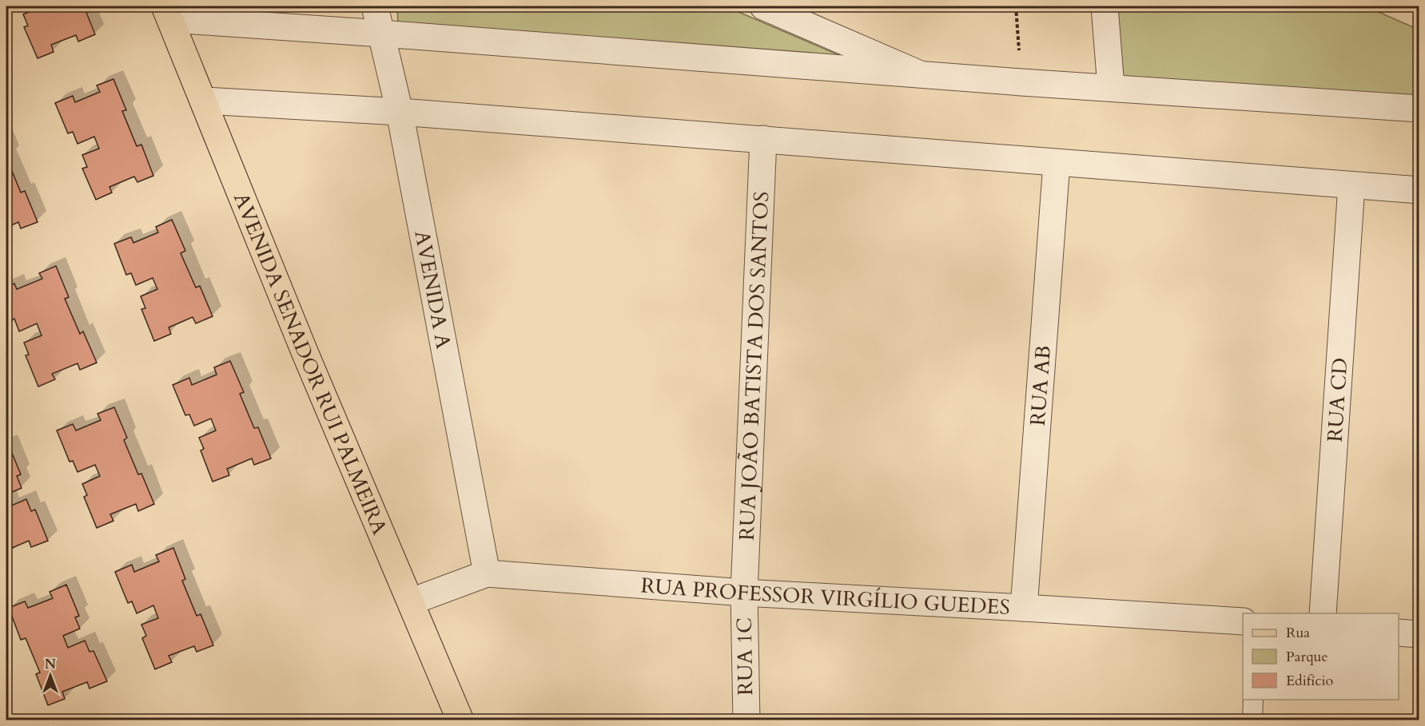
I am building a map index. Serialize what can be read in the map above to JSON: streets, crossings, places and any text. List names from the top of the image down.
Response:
{
  "streets": {
    "main road": ["AVENIDA SENADOR RUI PALMEIRA"],
    "street": [
      "AVENIDA A",
      "RUA JOÃO BATISTA DOS SANTOS",
      "RUA AB",
      "RUA CD",
      "RUA PROFESSOR VIRGÍLIO GUEDES",
      "RUA 1C"
    ]
  },
  "crossings": [
    ["AVENIDA A", "RUA PROFESSOR VIRGÍLIO GUEDES"],
    ["AVENIDA SENADOR RUI PALMEIRA", "RUA PROFESSOR VIRGÍLIO GUEDES"],
    ["RUA JOÃO BATISTA DOS SANTOS", "RUA PROFESSOR VIRGÍLIO GUEDES"],
    ["RUA JOÃO BATISTA DOS SANTOS", "RUA 1C"],
    ["RUA AB", "RUA PROFESSOR VIRGÍLIO GUEDES"],
    ["RUA PROFESSOR VIRGÍLIO GUEDES", "RUA 1C"]
  ],
  "legend": ["Rua", "Parque", "Edifício"],
  "north": "top"
}
